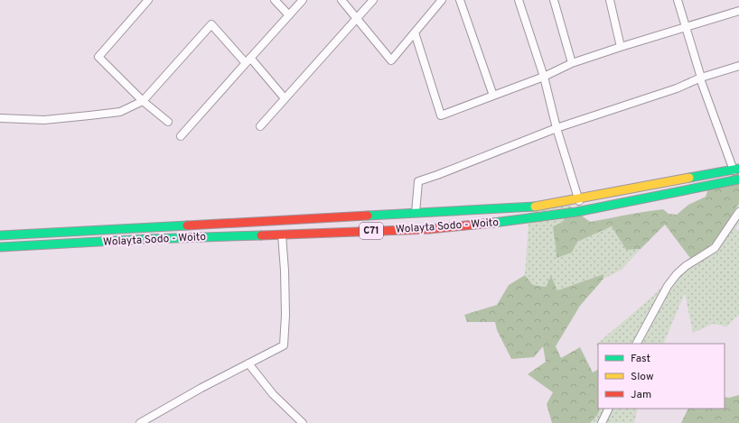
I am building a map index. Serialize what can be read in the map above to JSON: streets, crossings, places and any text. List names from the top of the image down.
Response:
{
  "streets": {
    "highway": ["Wolayta Sodo - Woito", "C71"]
  },
  "legend": ["Fast", "Slow", "Jam"]
}
